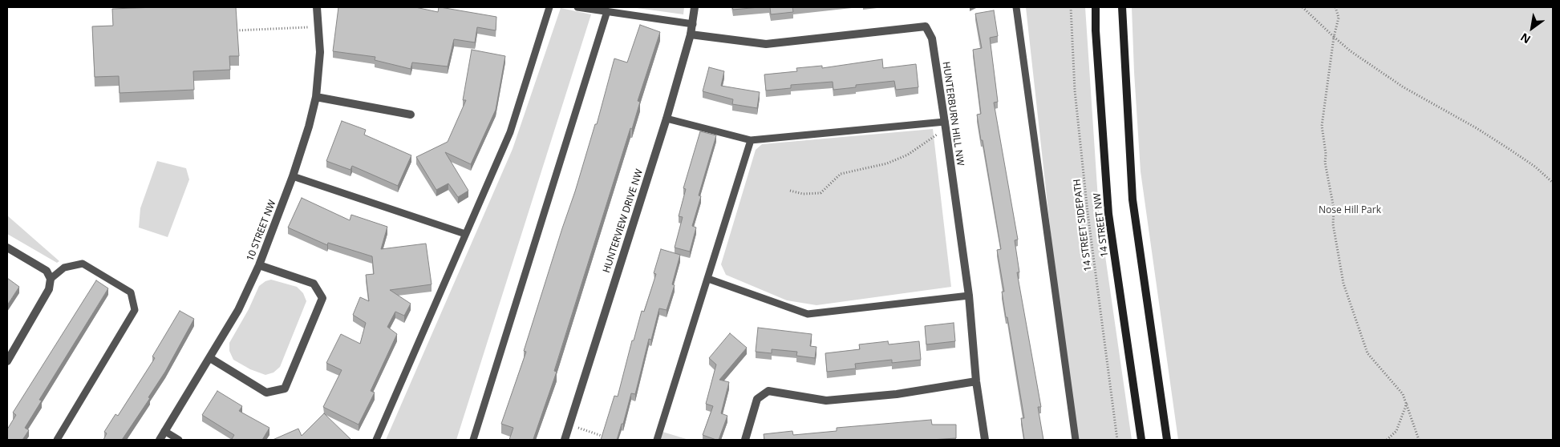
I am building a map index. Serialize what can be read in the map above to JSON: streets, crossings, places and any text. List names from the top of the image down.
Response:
{
  "streets": {
    "main road": ["14 STREET NW"],
    "street": ["HUNTERBURN HILL NW", "HUNTERVIEW DRIVE NW", "10 STREET NW"],
    "path": ["14 STREET SIDEPATH"]
  },
  "crossings": [
    ["HUNTERBURN HILL NW", "HUNTERVIEW DRIVE NW"]
  ],
  "parks": ["Nose Hill Park"],
  "north": "bottom left"
}
